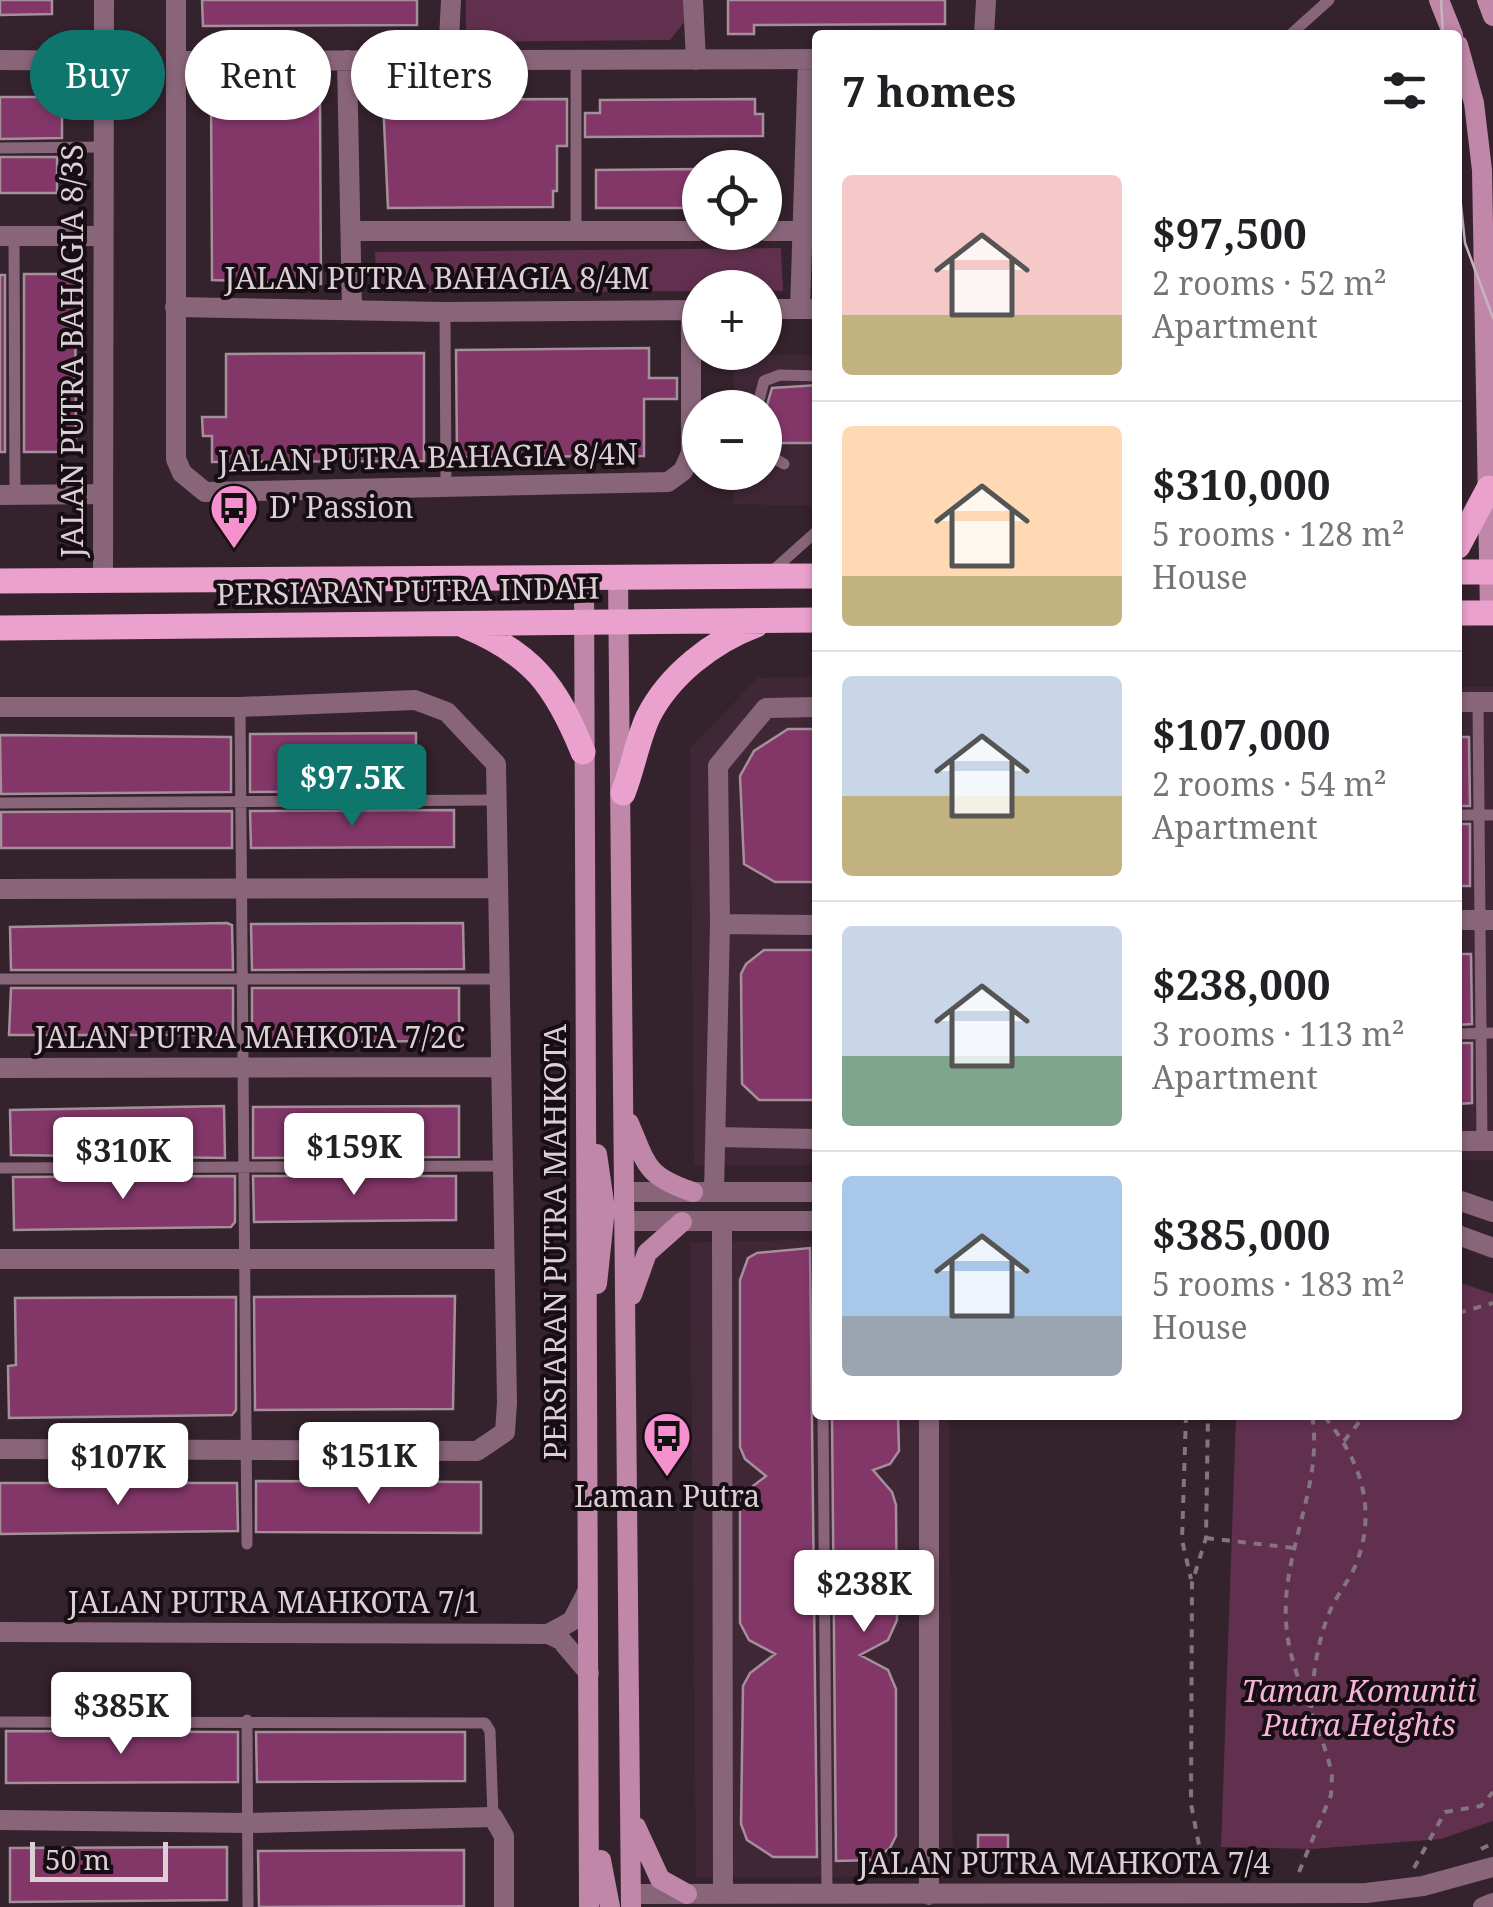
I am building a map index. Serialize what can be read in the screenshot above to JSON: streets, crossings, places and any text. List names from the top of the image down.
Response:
{
  "streets": {
    "main road": ["PERSIARAN PUTRA INDAH"],
    "street": [
      "JALAN PUTRA BAHAGIA 8/4M",
      "JALAN PUTRA BAHAGIA 8/3S",
      "JALAN PUTRA BAHAGIA 8/4N",
      "JALAN PUTRA MAHKOTA 7/2C",
      "PERSIARAN PUTRA MAHKOTA",
      "JALAN PUTRA MAHKOTA 7/1",
      "JALAN PUTRA MAHKOTA 7/4"
    ]
  },
  "crossings": [
    ["JALAN PUTRA BAHAGIA 8/4M", "JALAN PUTRA BAHAGIA 8/4N"],
    ["JALAN PUTRA BAHAGIA 8/3S", "PERSIARAN PUTRA INDAH"],
    ["PERSIARAN PUTRA INDAH", "PERSIARAN PUTRA MAHKOTA"]
  ],
  "parks": ["Taman Komuniti Putra Heights"],
  "places": {
    "bus stop": ["D' Passion", "Laman Putra"]
  },
  "scale_bar": "50 m",
  "page": {
    "chip": ["Buy", "Rent", "Filters"],
    "heading": "7 homes",
    "map_buttons": ["+", "−"],
    "list": [
      {
        "name": "$97,500",
        "note": "2 rooms · 52 m² · Apartment"
      },
      {
        "name": "$310,000",
        "note": "5 rooms · 128 m² · House"
      },
      {
        "name": "$107,000",
        "note": "2 rooms · 54 m² · Apartment"
      },
      {
        "name": "$238,000",
        "note": "3 rooms · 113 m² · Apartment"
      },
      {
        "name": "$385,000",
        "note": "5 rooms · 183 m² · House"
      }
    ],
    "price": [
      "$97.5K",
      "$159K",
      "$310K",
      "$151K",
      "$107K",
      "$238K",
      "$385K"
    ],
    "scale": "50 m"
  }
}
